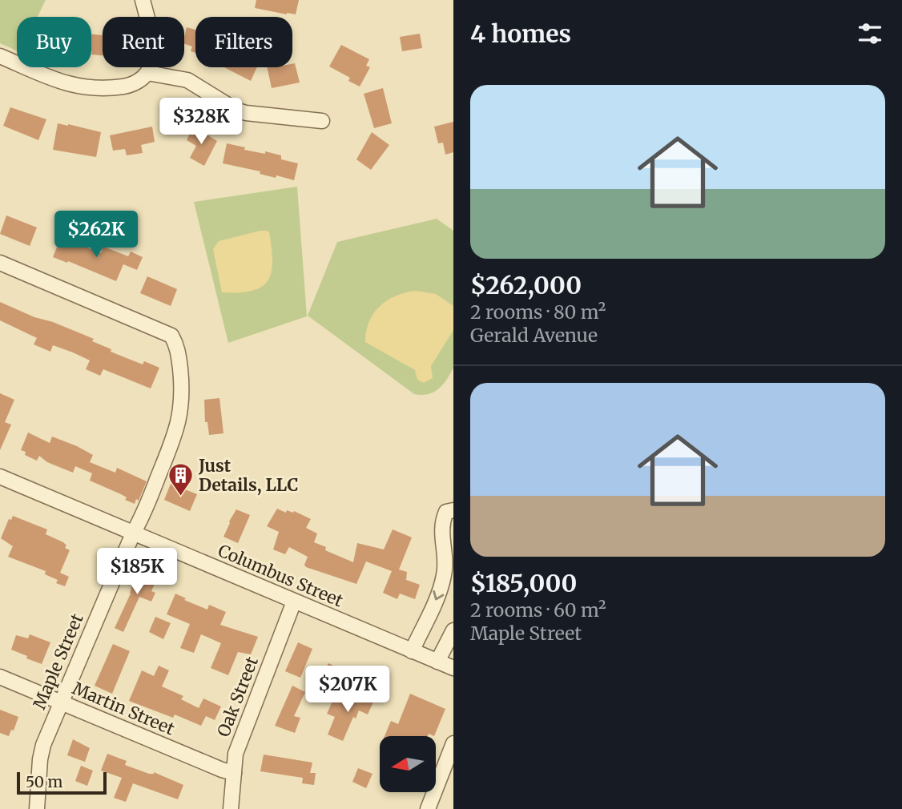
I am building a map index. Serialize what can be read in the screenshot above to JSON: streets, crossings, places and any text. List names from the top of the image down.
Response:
{
  "streets": {
    "street": [
      "Columbus Street",
      "Maple Street",
      "Oak Street",
      "Martin Street"
    ]
  },
  "crossings": [
    ["Columbus Street", "Maple Street"],
    ["Columbus Street", "Oak Street"],
    ["Maple Street", "Martin Street"],
    ["Oak Street", "Martin Street"]
  ],
  "places": {
    "building": ["Just Details, LLC"]
  },
  "scale_bar": "50 m",
  "north": "left",
  "page": {
    "heading": "4 homes",
    "chip": ["Buy", "Rent", "Filters"],
    "list": [
      {
        "name": "$262,000",
        "note": "2 rooms · 80 m² · Gerald Avenue"
      },
      {
        "name": "$185,000",
        "note": "2 rooms · 60 m² · Maple Street"
      }
    ],
    "price": [
      "$328K",
      "$262K",
      "$185K",
      "$207K"
    ],
    "scale": "50 m"
  }
}
